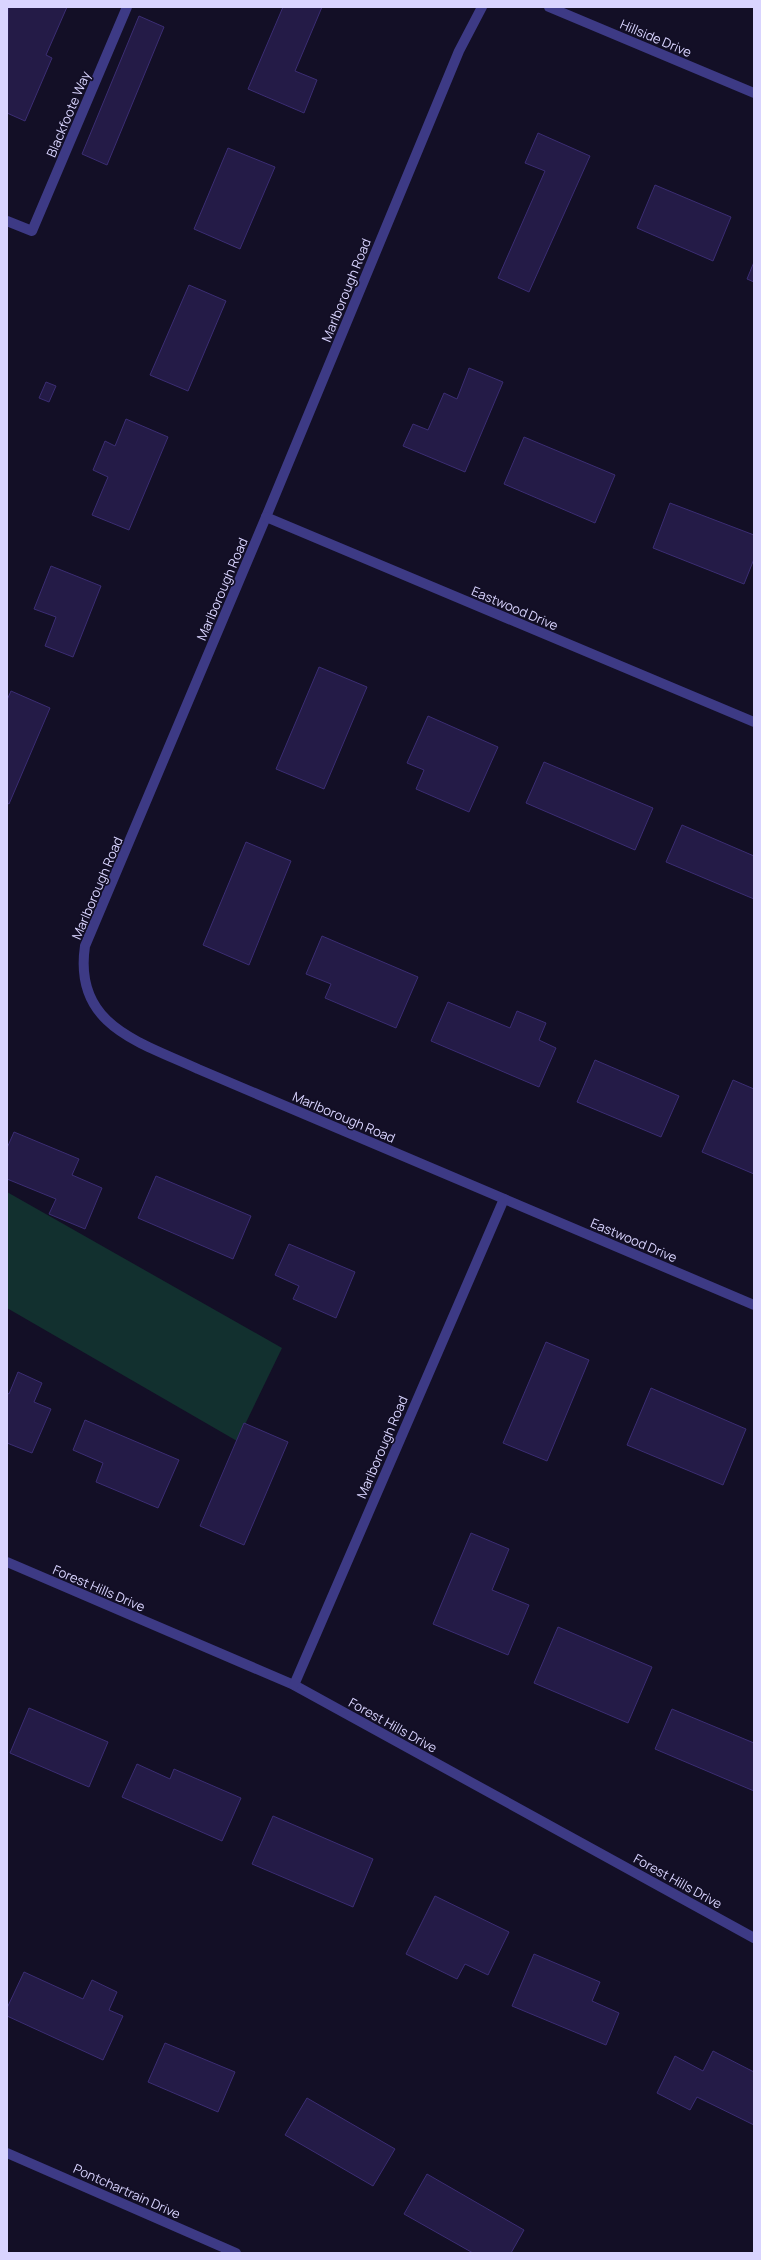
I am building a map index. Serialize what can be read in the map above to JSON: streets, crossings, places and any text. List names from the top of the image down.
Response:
{
  "streets": {
    "street": [
      "Hillside Drive",
      "Blackfoote Way",
      "Marlborough Road",
      "Eastwood Drive",
      "Forest Hills Drive",
      "Pontchartrain Drive"
    ]
  },
  "crossings": [
    ["Marlborough Road", "Eastwood Drive"],
    ["Marlborough Road", "Forest Hills Drive"]
  ]
}
